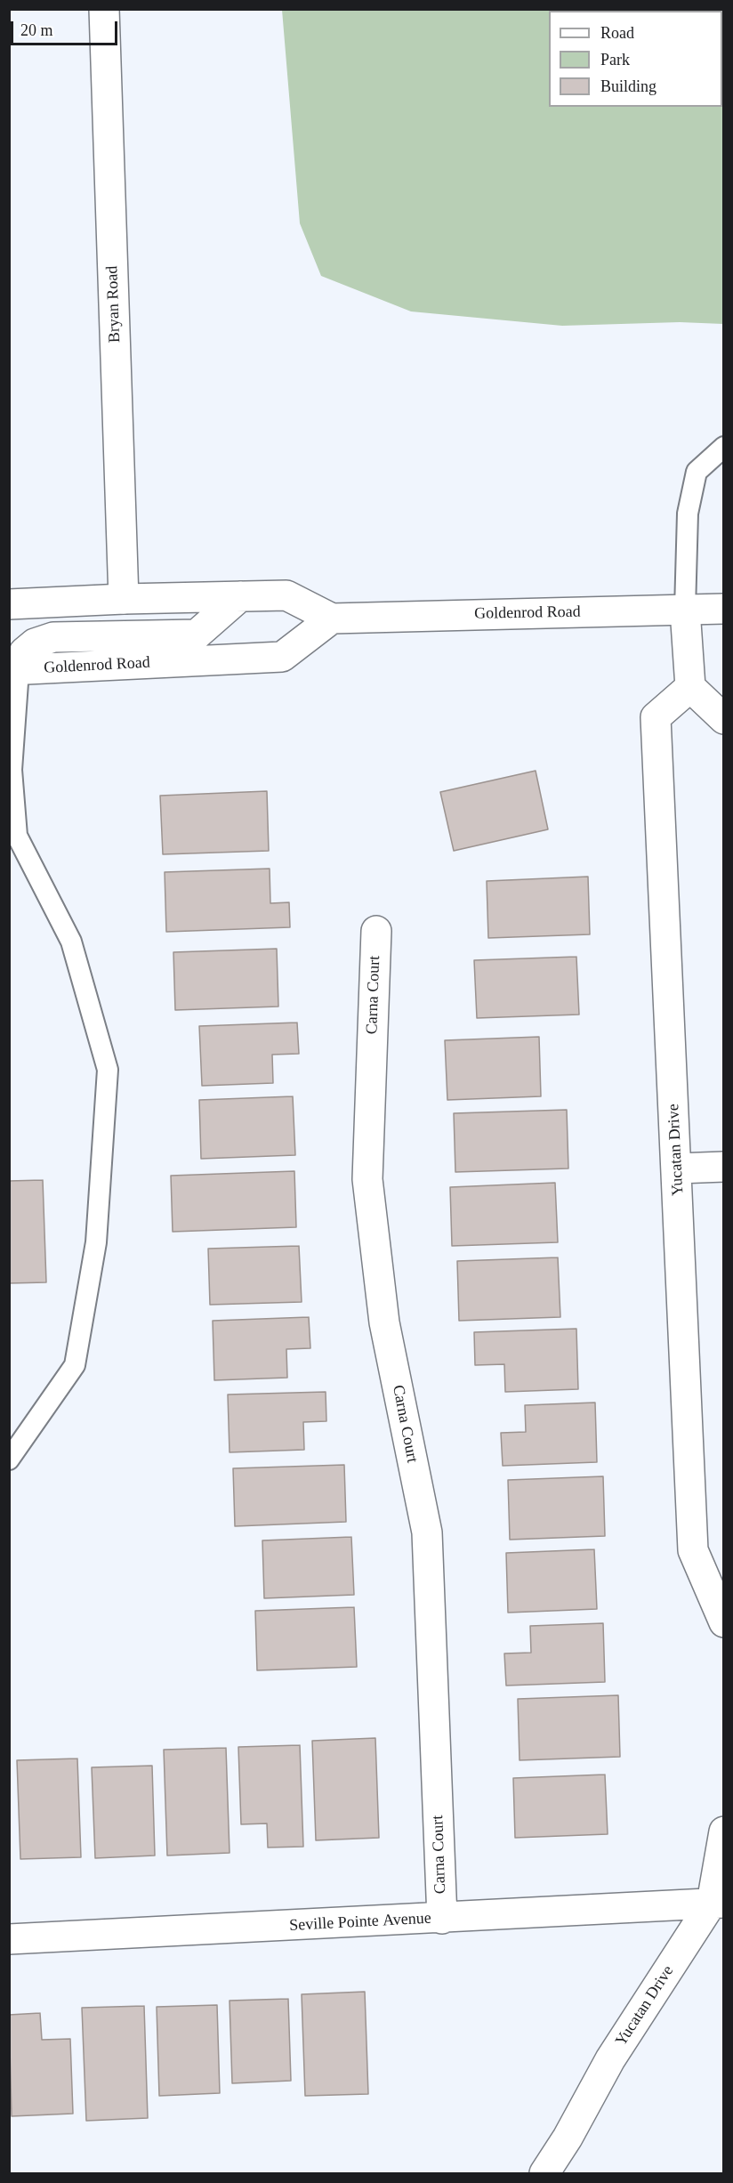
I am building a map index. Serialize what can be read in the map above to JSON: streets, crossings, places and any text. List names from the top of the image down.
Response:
{
  "streets": {
    "street": [
      "Bryan Road",
      "Goldenrod Road",
      "Carna Court",
      "Yucatan Drive",
      "Seville Pointe Avenue"
    ]
  },
  "crossings": [
    ["Bryan Road", "Goldenrod Road"],
    ["Carna Court", "Seville Pointe Avenue"],
    ["Yucatan Drive", "Seville Pointe Avenue"]
  ],
  "legend": ["Road", "Park", "Building"],
  "scale_bar": "20 m"
}
